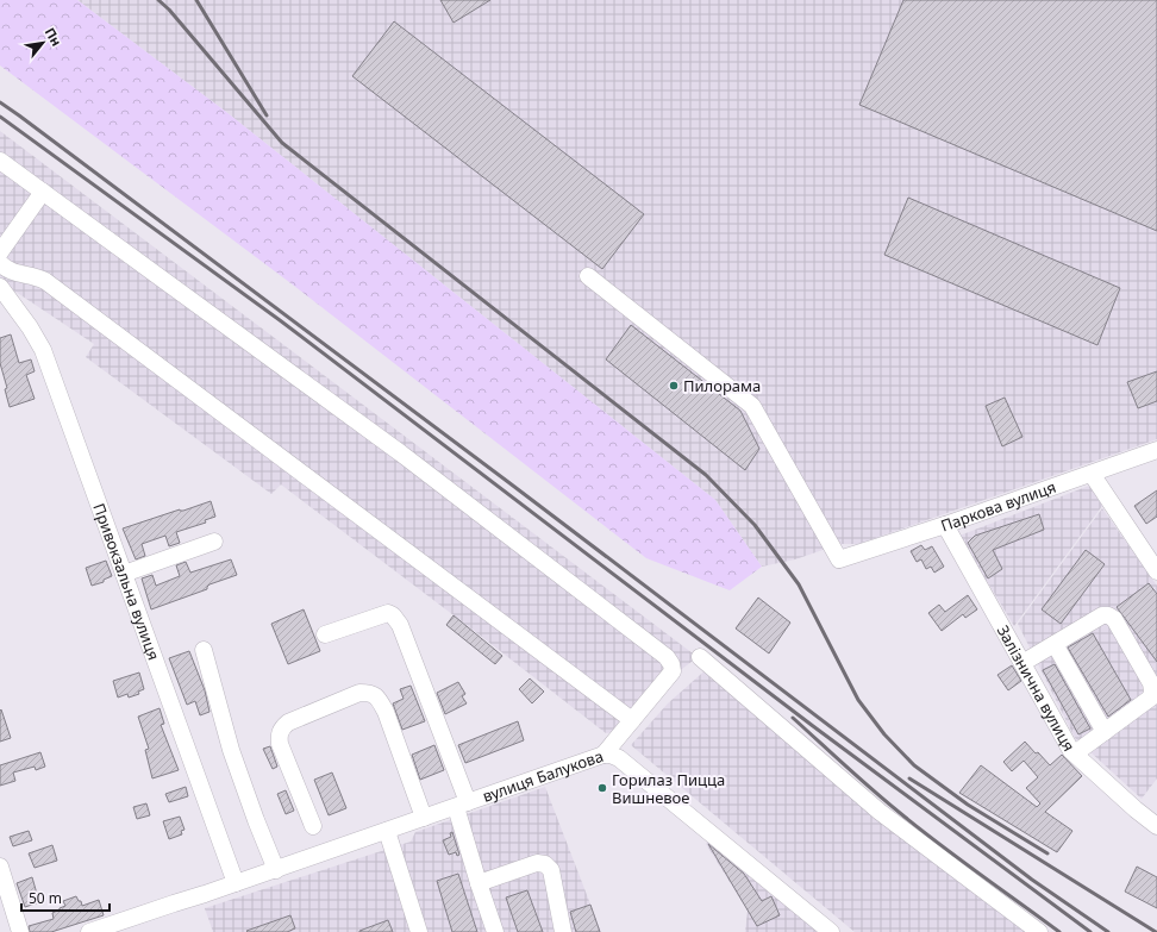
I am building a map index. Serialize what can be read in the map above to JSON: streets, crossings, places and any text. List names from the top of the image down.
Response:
{
  "streets": {
    "street": [
      "Паркова вулиця",
      "Привокзальна вулиця",
      "Залізнична вулиця",
      "вулиця Балукова"
    ]
  },
  "crossings": [
    ["Паркова вулиця", "Залізнична вулиця"],
    ["Привокзальна вулиця", "вулиця Балукова"]
  ],
  "places": ["Пилорама", "Горилаз Пицца Вишневое"],
  "scale_bar": "50 m",
  "north": "top right"
}
